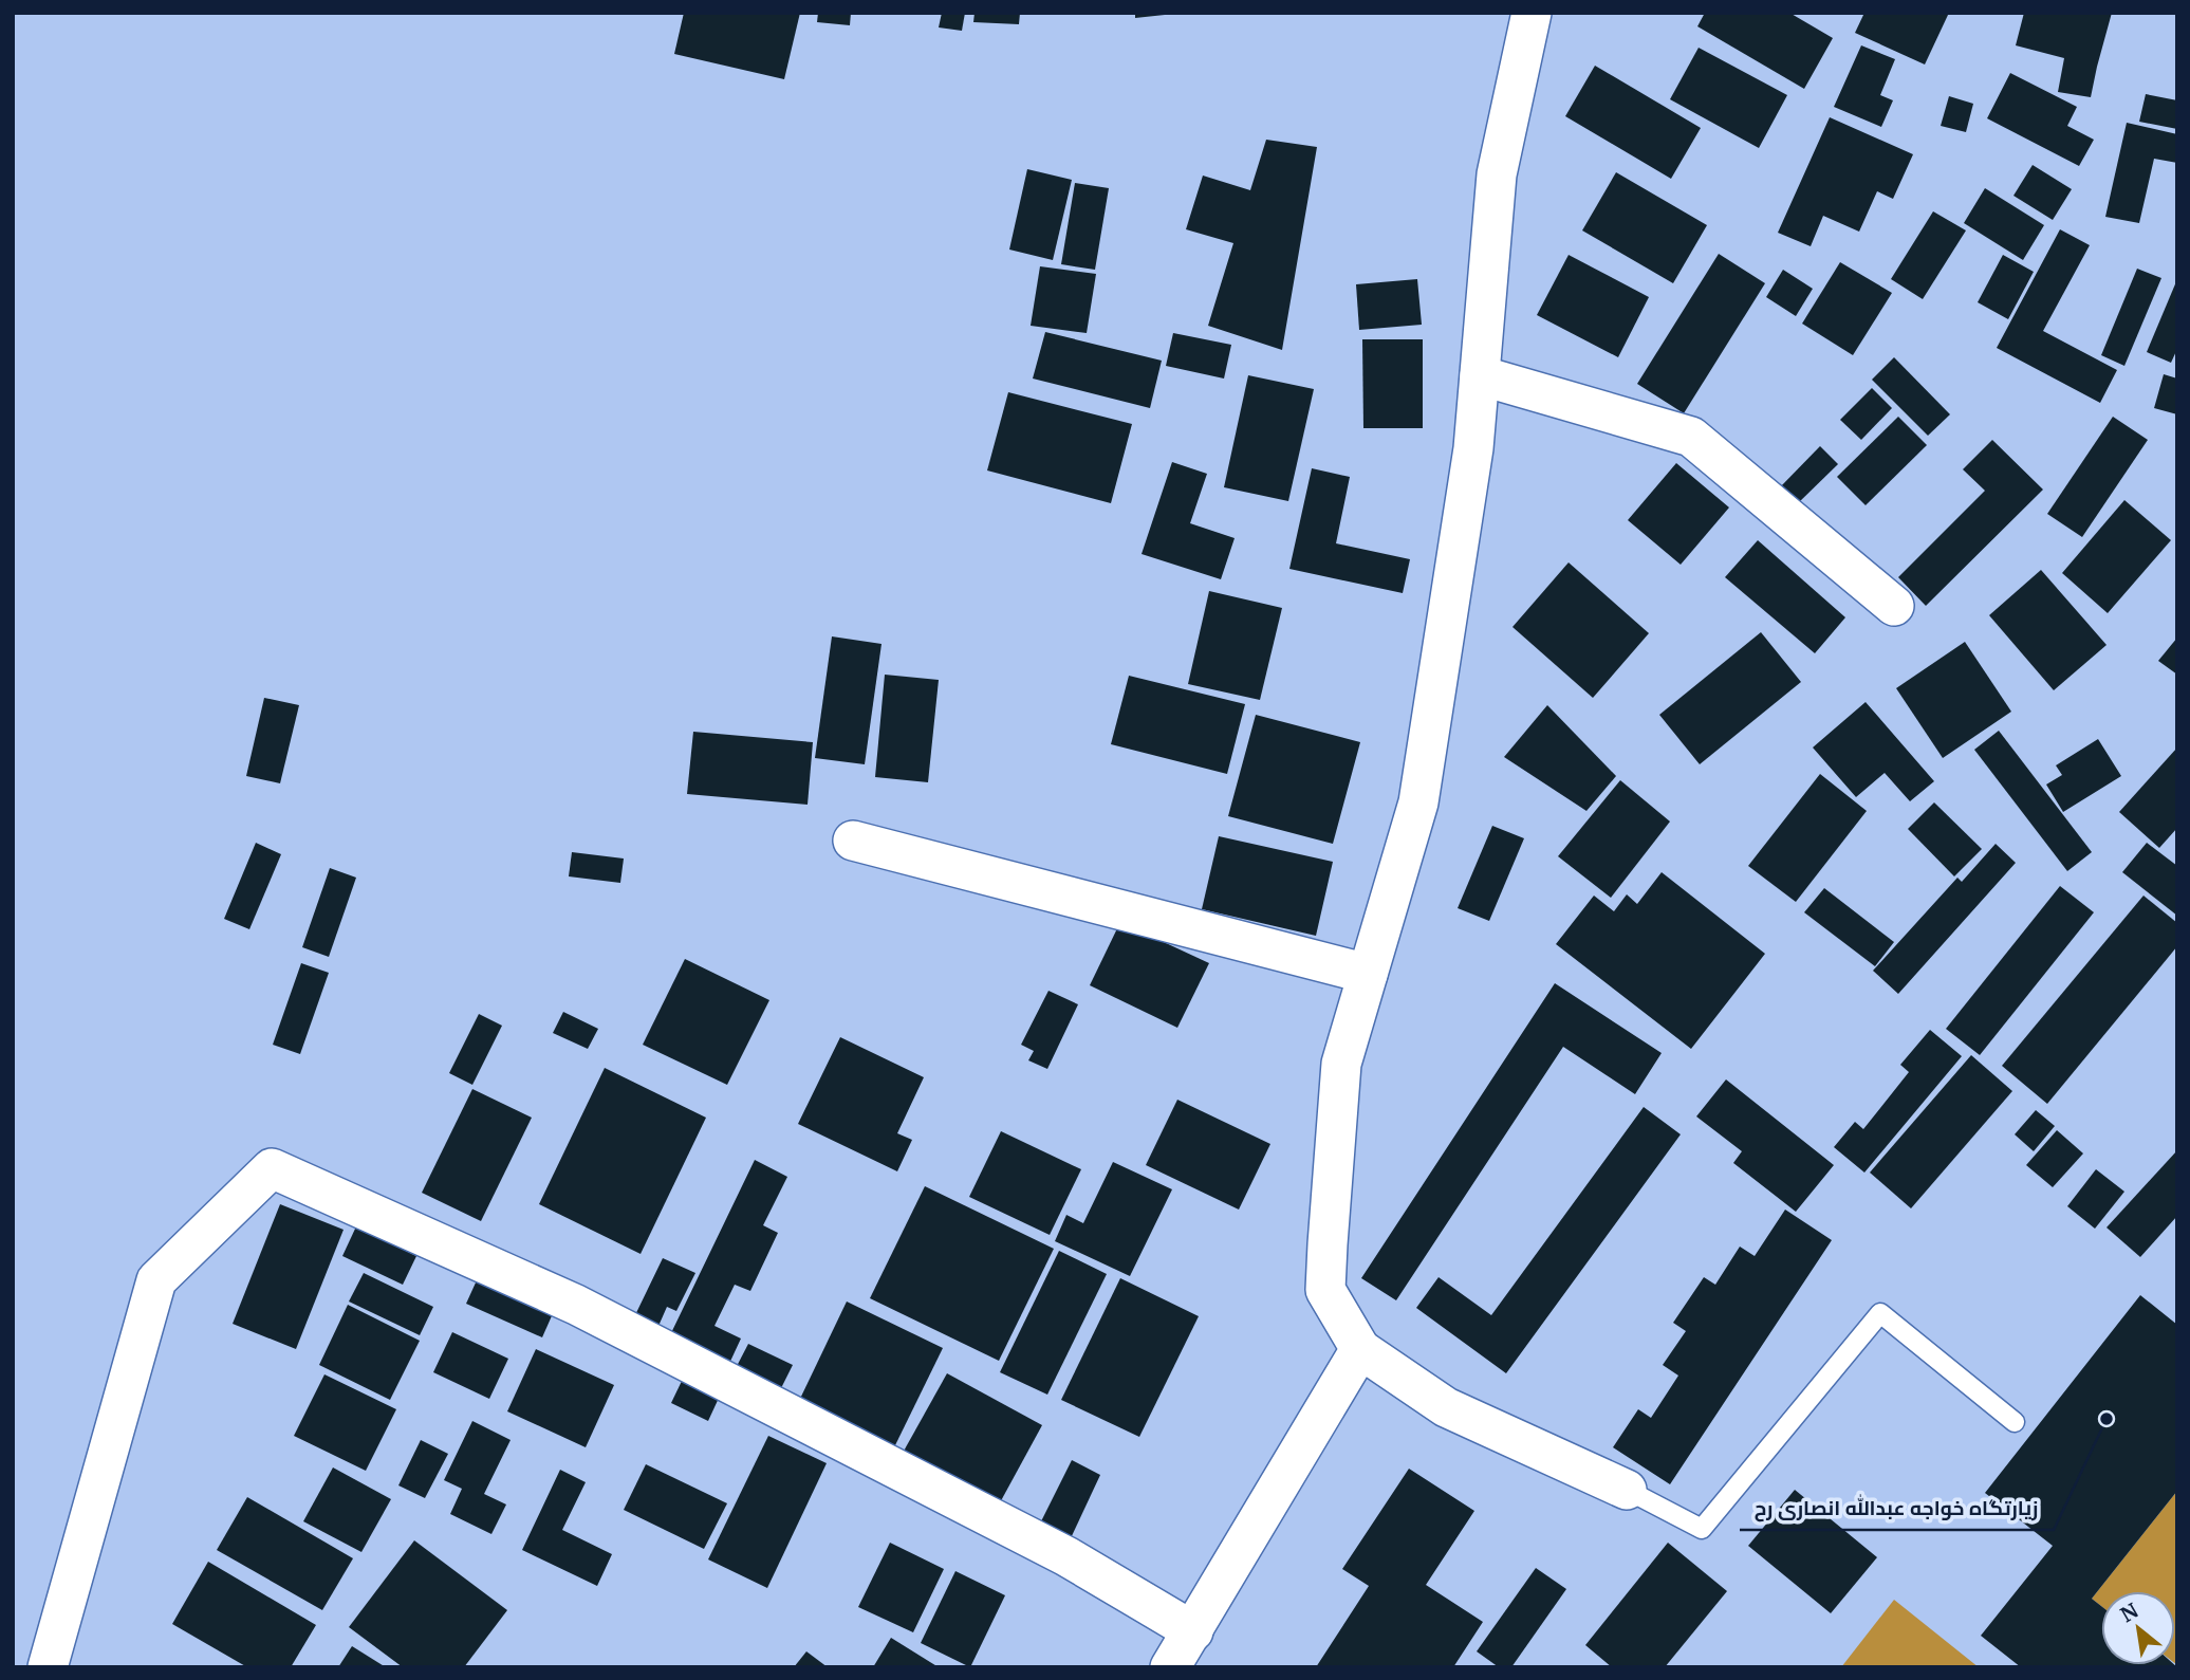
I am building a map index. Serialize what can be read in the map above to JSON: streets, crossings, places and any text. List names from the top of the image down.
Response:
{
  "places": ["زیارتگاه خواجه عبدالله انصاری رح"],
  "north": "top left"
}
